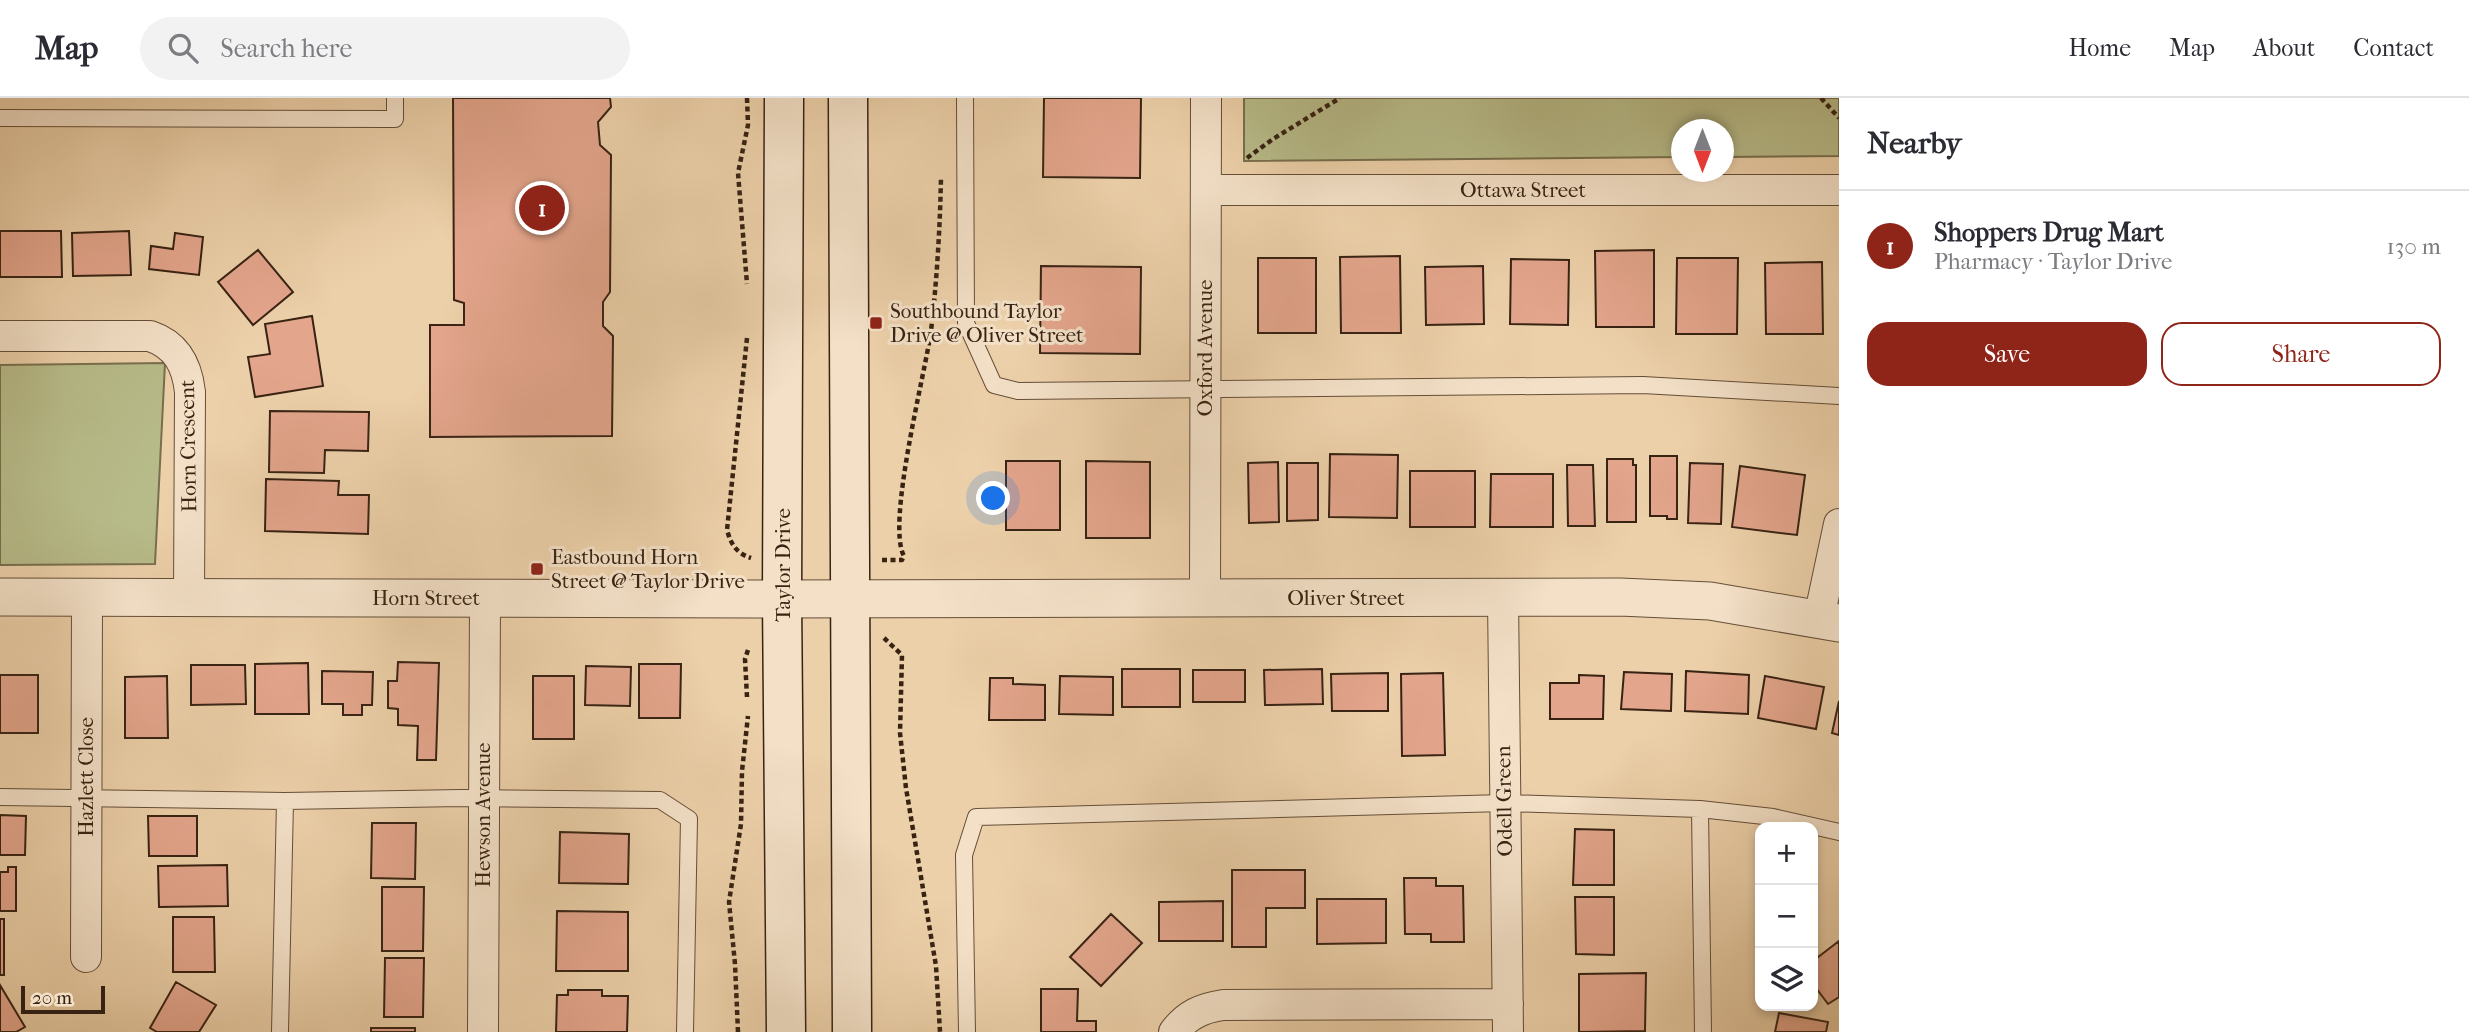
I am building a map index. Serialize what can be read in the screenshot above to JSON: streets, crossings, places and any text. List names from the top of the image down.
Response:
{
  "streets": {
    "main road": ["Taylor Drive"],
    "street": [
      "Ottawa Street",
      "Oxford Avenue",
      "Horn Crescent",
      "Horn Street",
      "Oliver Street",
      "Hazlett Close",
      "Odell Green",
      "Hewson Avenue"
    ]
  },
  "crossings": [
    ["Ottawa Street", "Oxford Avenue"],
    ["Oxford Avenue", "Oliver Street"],
    ["Horn Crescent", "Horn Street"],
    ["Taylor Drive", "Horn Street"],
    ["Horn Street", "Oliver Street"],
    ["Horn Street", "Hazlett Close"],
    ["Horn Street", "Hewson Avenue"],
    ["Oliver Street", "Odell Green"]
  ],
  "places": {
    "transit": ["Southbound Taylor Drive @ Oliver Street", "Eastbound Horn Street @ Taylor Drive"]
  },
  "scale_bar": "20 m",
  "north": "bottom",
  "page": {
    "header": "Map",
    "search": "Search here",
    "nav": [
      "Home",
      "Map",
      "About",
      "Contact"
    ],
    "heading": "Nearby",
    "pins": "1",
    "list": [
      {
        "mark": "1",
        "name": "Shoppers Drug Mart",
        "note": "Pharmacy · Taylor Drive",
        "value": "130 m"
      }
    ],
    "buttons": ["Save", "Share"],
    "map_buttons": ["+", "−"],
    "scale": "20 m"
  }
}
